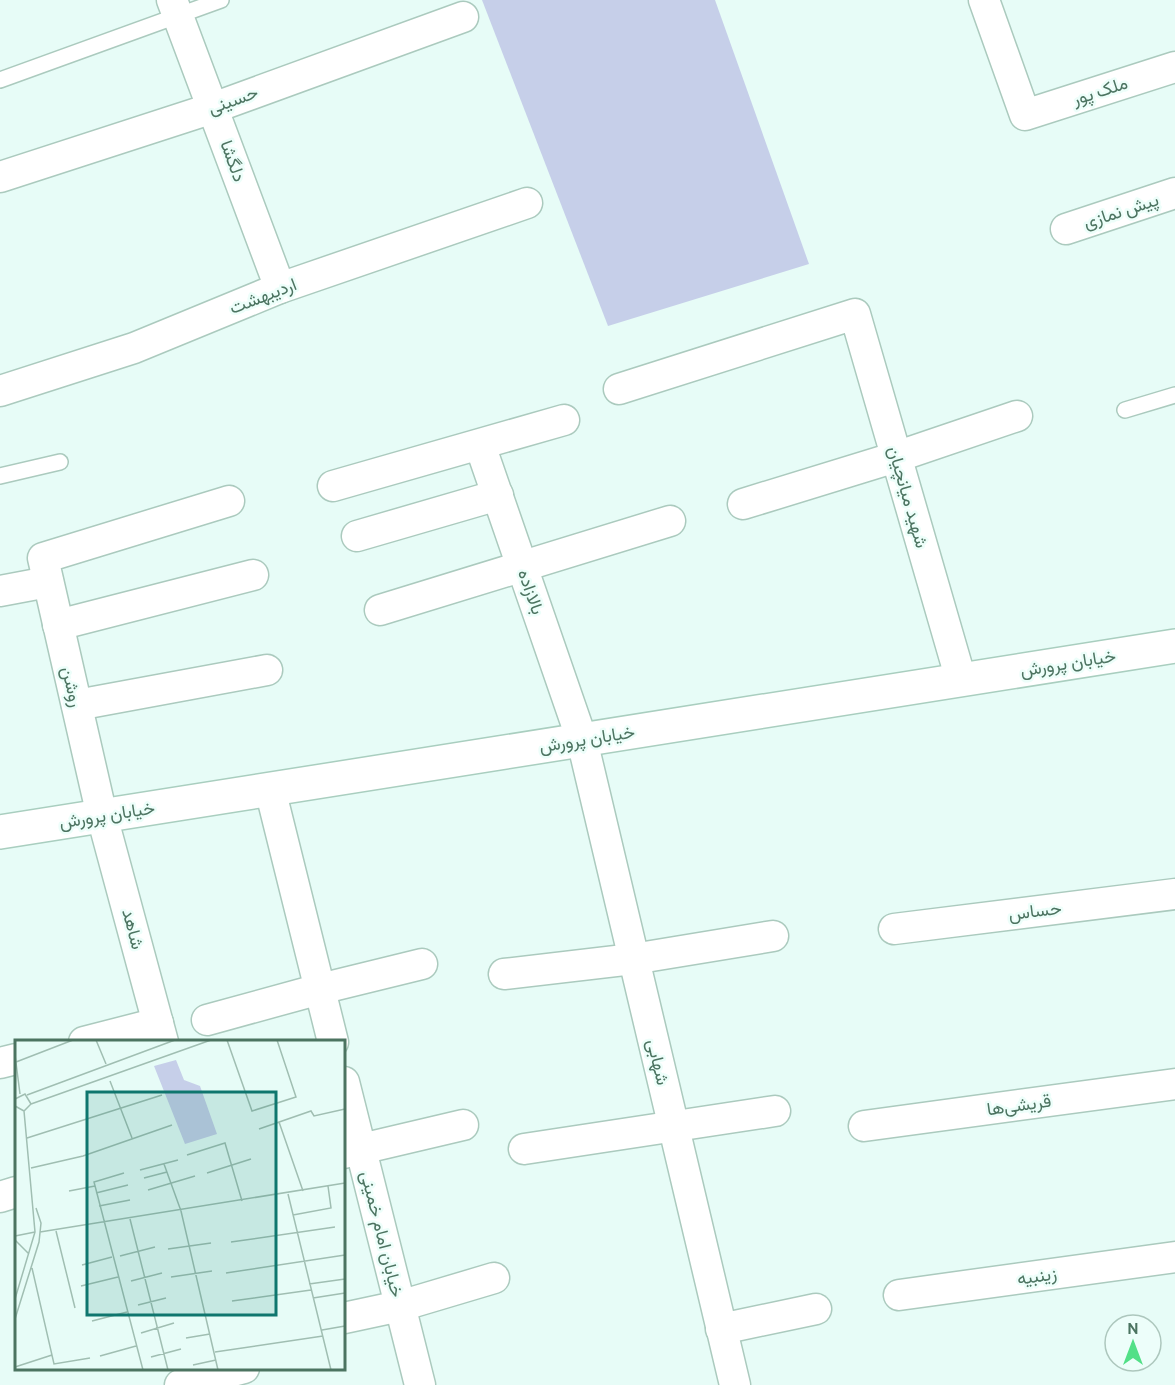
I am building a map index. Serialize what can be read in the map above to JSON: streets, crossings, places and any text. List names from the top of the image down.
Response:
{
  "streets": {
    "main road": ["خیابان پرورش"],
    "street": [
      "ملک پور",
      "حسینی",
      "دلگشا",
      "پیش نمازی",
      "اردیبهشت",
      "شهید میانچیان",
      "بالازاده",
      "روشن",
      "حساس",
      "شاهد",
      "شهابی",
      "قریشی‌ها",
      "خیابان امام خمینی",
      "زینبیه"
    ]
  },
  "crossings": [
    ["حسینی", "دلگشا"],
    ["دلگشا", "اردیبهشت"],
    ["شهید میانچیان", "خیابان پرورش"],
    ["بالازاده", "خیابان پرورش"],
    ["بالازاده", "شهابی"],
    ["خیابان پرورش", "روشن"],
    ["خیابان پرورش", "شاهد"],
    ["خیابان پرورش", "شهابی"],
    ["روشن", "شاهد"]
  ],
  "north": "top"
}
